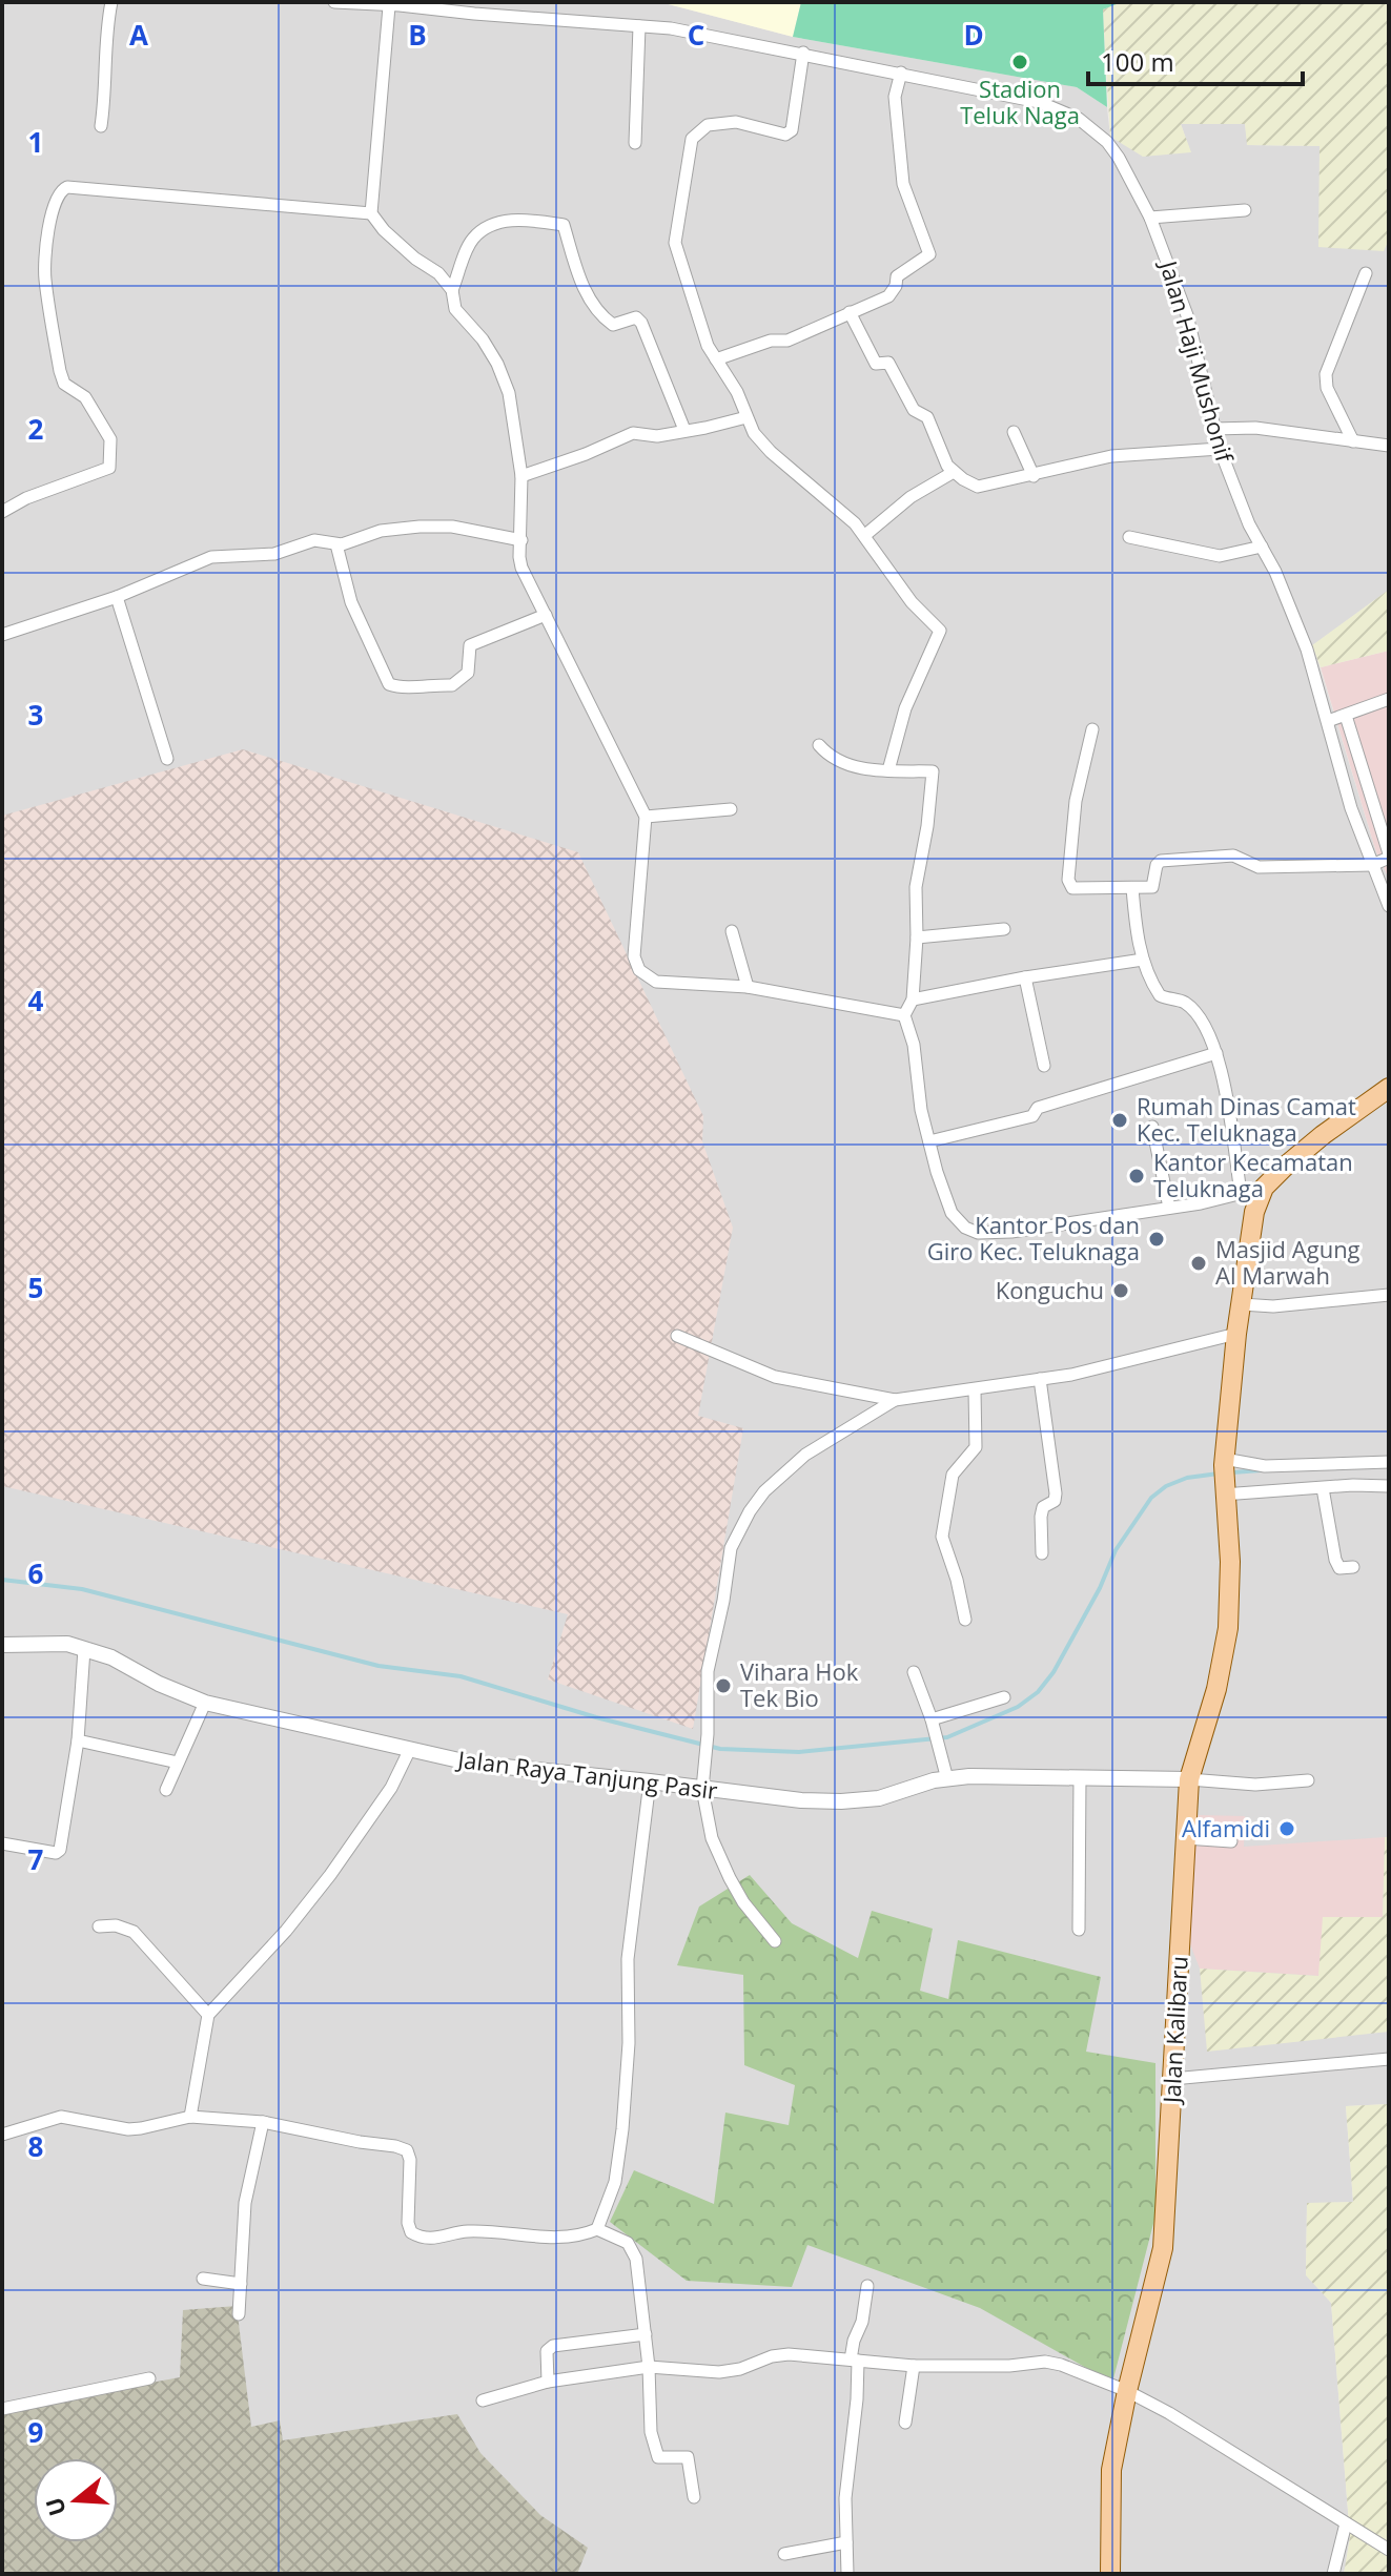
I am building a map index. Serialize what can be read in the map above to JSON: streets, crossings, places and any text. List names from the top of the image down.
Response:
{
  "streets": {
    "main road": ["Jalan Kalibaru"],
    "street": ["Jalan Haji Mushonif", "Jalan Raya Tanjung Pasir"]
  },
  "crossings": [
    ["Jalan Raya Tanjung Pasir", "Jalan Kalibaru"]
  ],
  "places": [
    "Stadion Teluk Naga",
    "Rumah Dinas Camat Kec. Teluknaga",
    "Kantor Kecamatan Teluknaga",
    "Kantor Pos dan Giro Kec. Teluknaga",
    "Masjid Agung Al Marwah",
    "Konguchu",
    "Vihara Hok Tek Bio",
    "Alfamidi"
  ],
  "scale_bar": "100 m",
  "north": "left",
  "grid": {
    "columns": [
      "A",
      "B",
      "C",
      "D"
    ],
    "rows": [
      "1",
      "2",
      "3",
      "4",
      "5",
      "6",
      "7",
      "8",
      "9"
    ]
  }
}
